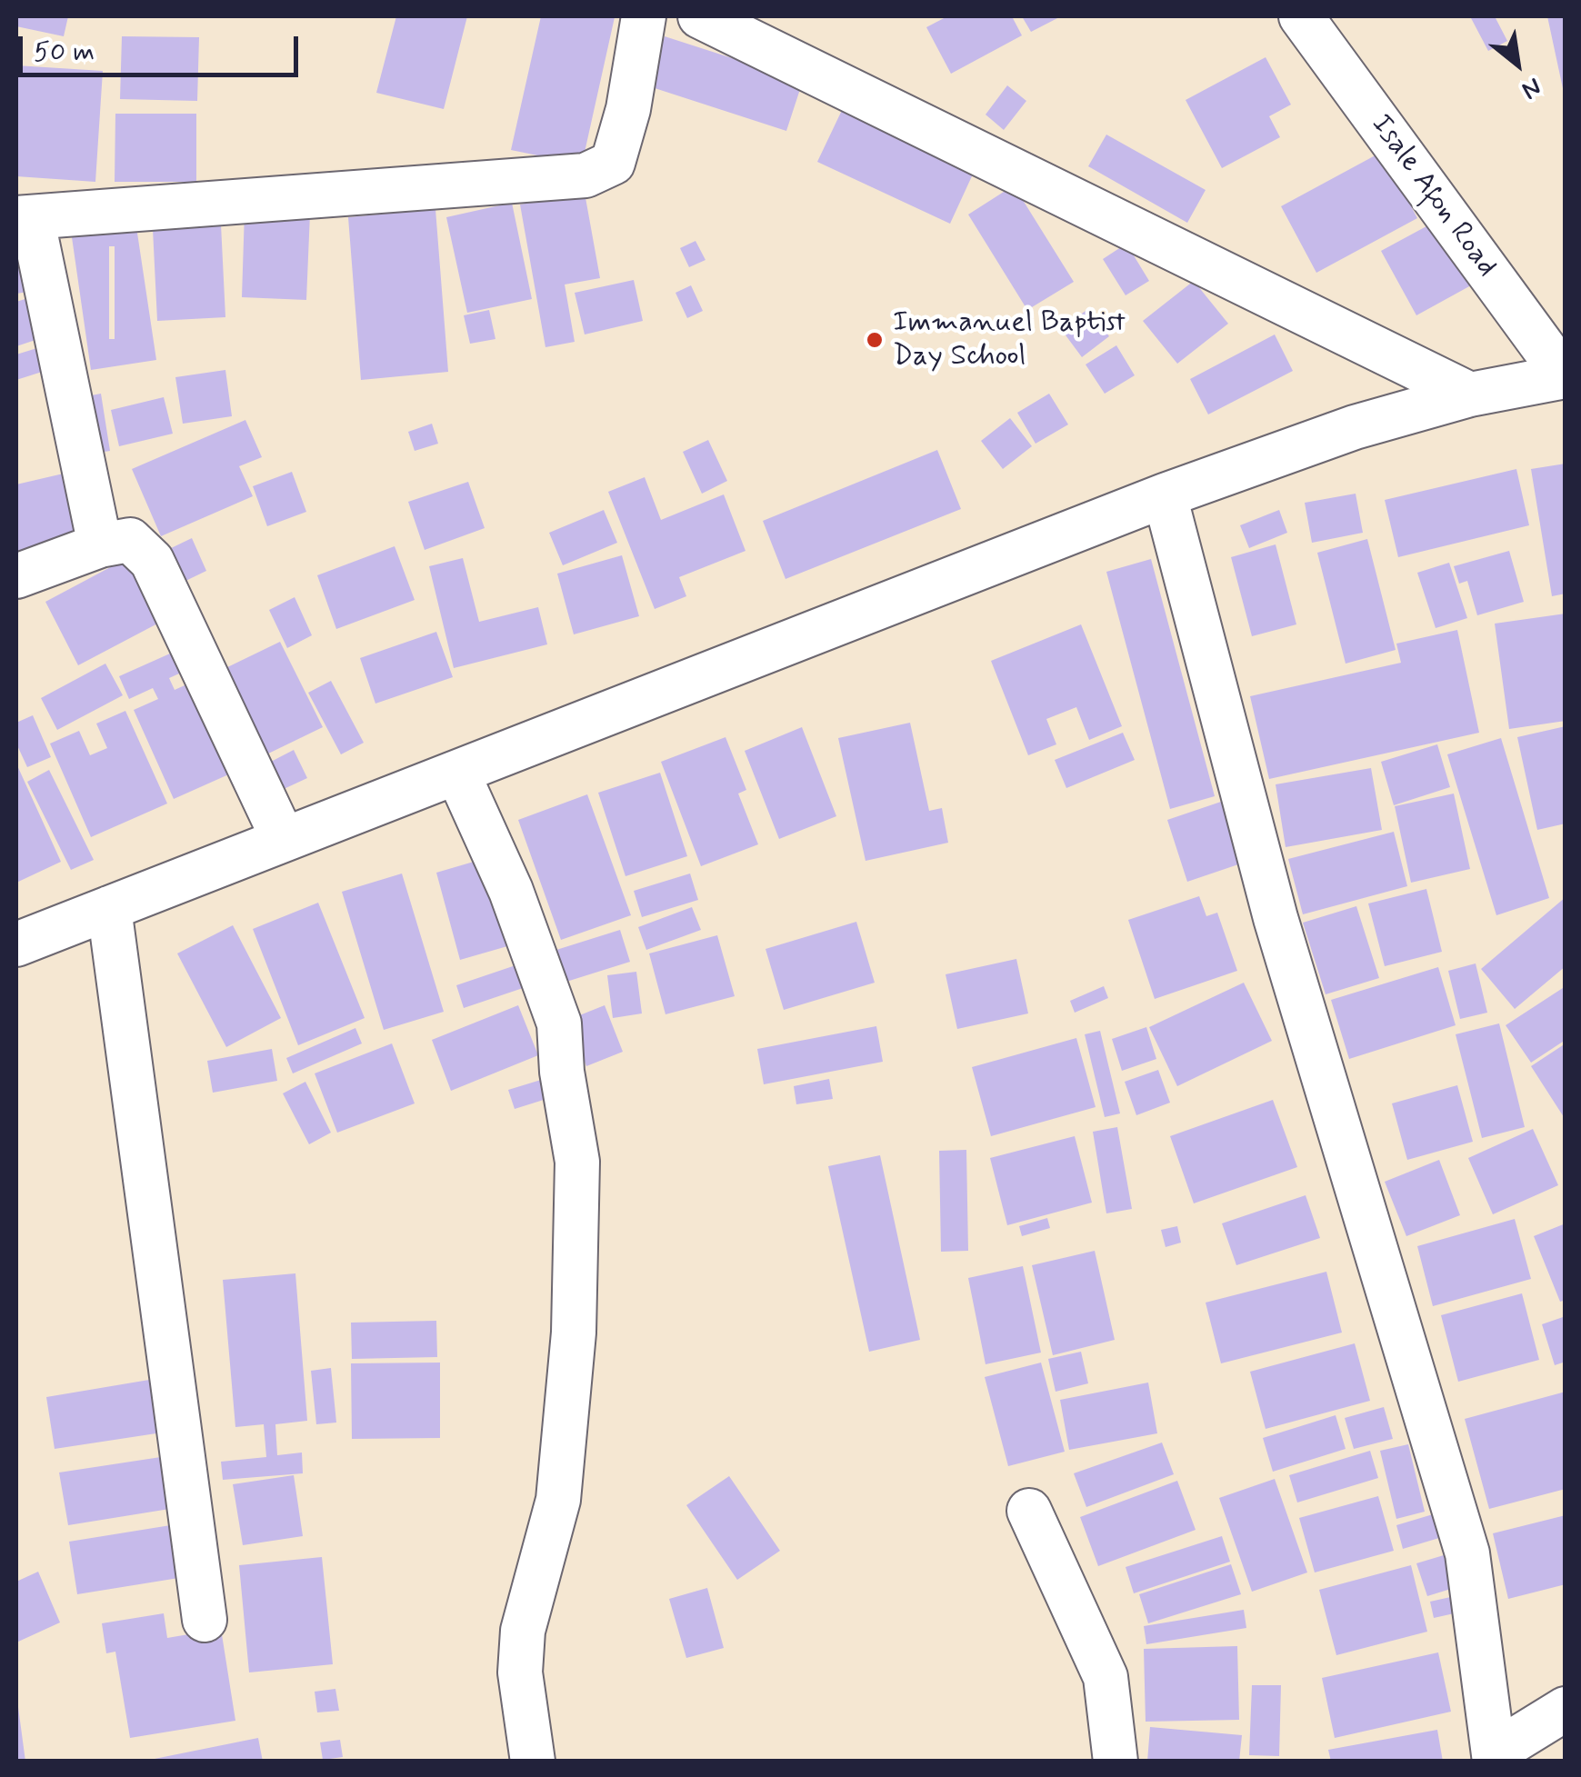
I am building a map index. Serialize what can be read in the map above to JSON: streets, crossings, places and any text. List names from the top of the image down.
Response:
{
  "streets": {
    "street": ["Isale Afon Road"]
  },
  "places": ["Immanuel Baptist Day School"],
  "scale_bar": "50 m",
  "north": "bottom right"
}
